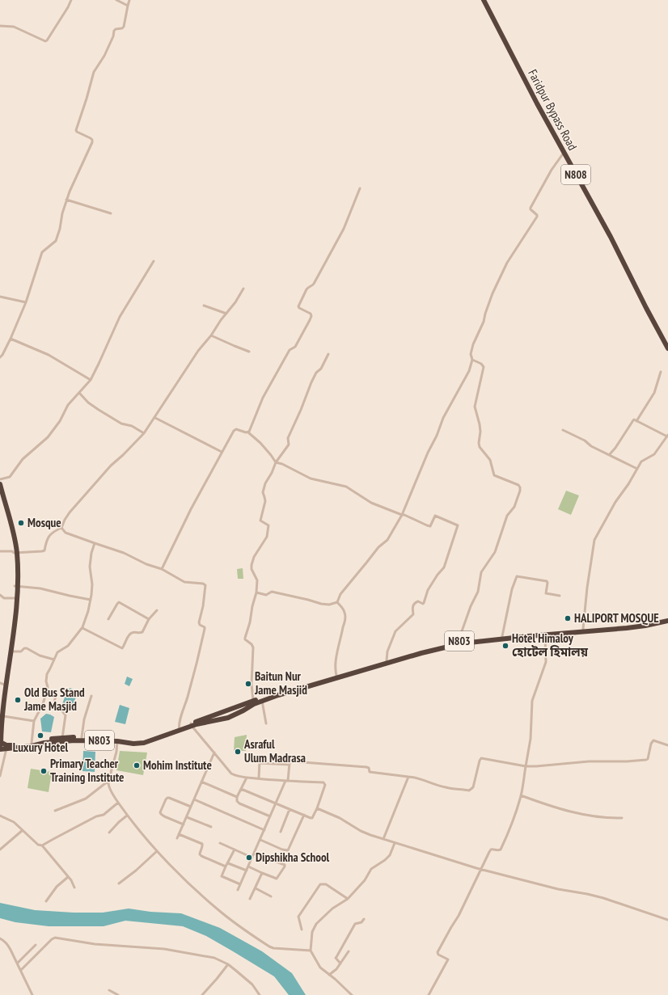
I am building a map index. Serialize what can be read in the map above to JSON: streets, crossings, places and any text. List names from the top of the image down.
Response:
{
  "streets": {
    "highway": ["Faridpur Bypass Road", "N808", "N803"]
  },
  "places": [
    "Mosque",
    "HALIPORT MOSQUE",
    "Hotel Himaloy হোটেল হিমালয়",
    "Baitun Nur Jame Masjid",
    "Old Bus Stand Jame Masjid",
    "Luxury Hotel",
    "Asraful Ulum Madrasa",
    "Mohim Institute",
    "Primary Teacher Training Institute",
    "Dipshikha School"
  ]
}
